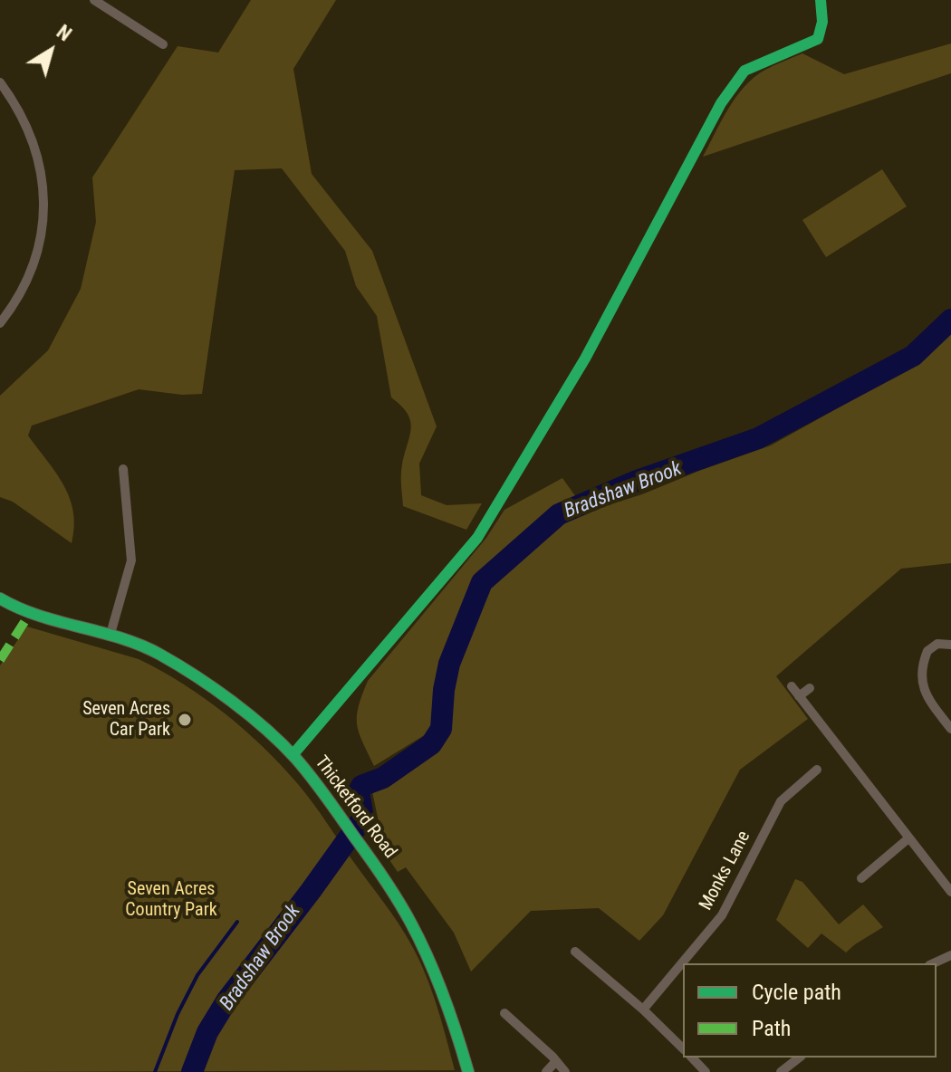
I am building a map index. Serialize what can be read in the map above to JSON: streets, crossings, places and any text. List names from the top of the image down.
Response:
{
  "streets": {
    "street": ["Thicketford Road", "Monks Lane"]
  },
  "water": ["Bradshaw Brook"],
  "parks": ["Seven Acres Country Park"],
  "places": ["Seven Acres Car Park"],
  "legend": ["Cycle path", "Path"],
  "north": "top right"
}
